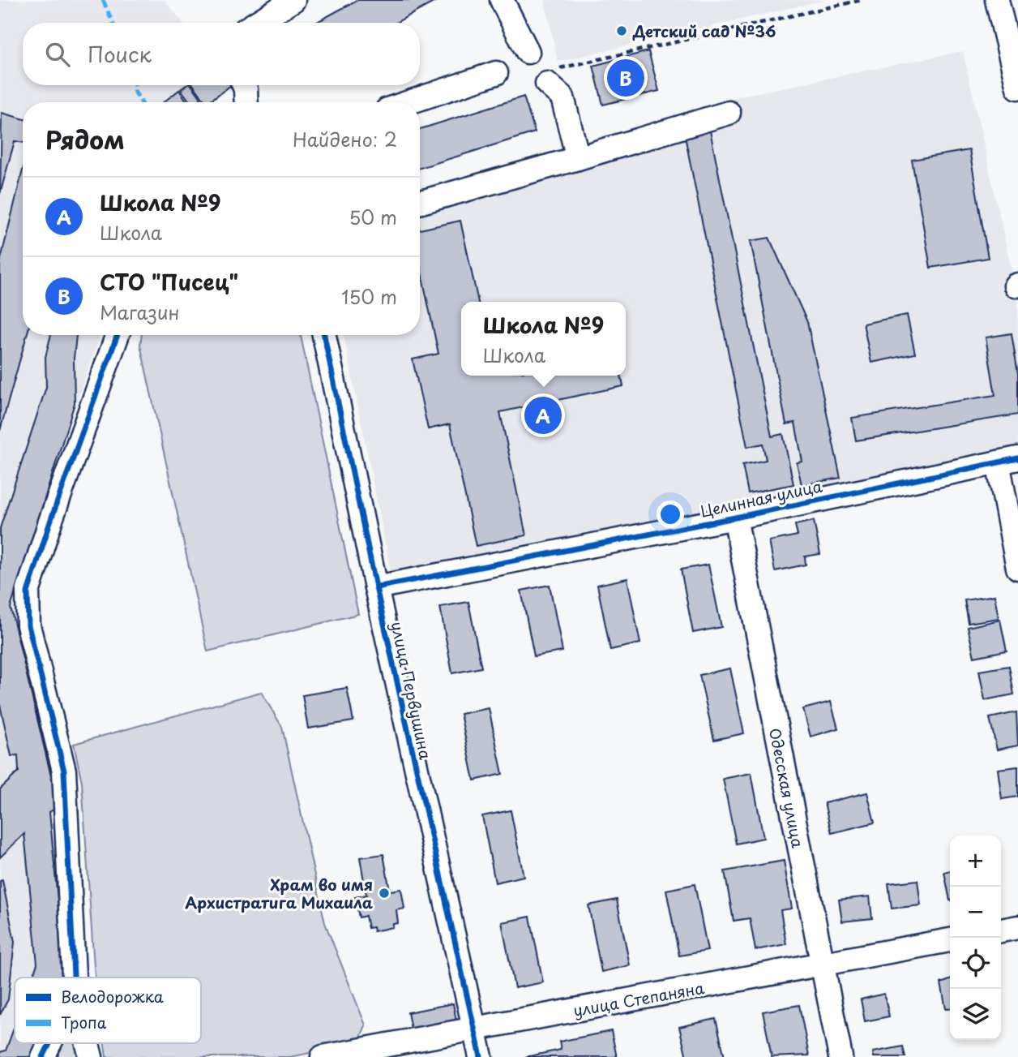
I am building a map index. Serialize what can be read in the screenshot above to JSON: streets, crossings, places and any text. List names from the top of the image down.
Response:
{
  "streets": {
    "street": [
      "Целинная улица",
      "улица Первушина",
      "Одесская улица",
      "улица Степаняна"
    ]
  },
  "crossings": [
    ["Целинная улица", "улица Первушина"],
    ["Целинная улица", "Одесская улица"],
    ["улица Первушина", "улица Степаняна"],
    ["Одесская улица", "улица Степаняна"]
  ],
  "places": ["Детский сад №36", "Храм во имя Архистратига Михаила"],
  "legend": ["Велодорожка", "Тропа"],
  "page": {
    "search": "Поиск",
    "pins": ["B", "A"],
    "heading": ["Рядом", "Найдено: 2"],
    "list": [
      {
        "mark": "A",
        "name": "Школа №9",
        "note": "Школа",
        "value": "50 m"
      },
      {
        "mark": "B",
        "name": "СТО \"Писец\"",
        "note": "Магазин",
        "value": "150 m"
      }
    ],
    "popup": ["Школа №9", "Школа"],
    "map_buttons": ["+", "−"]
  }
}
